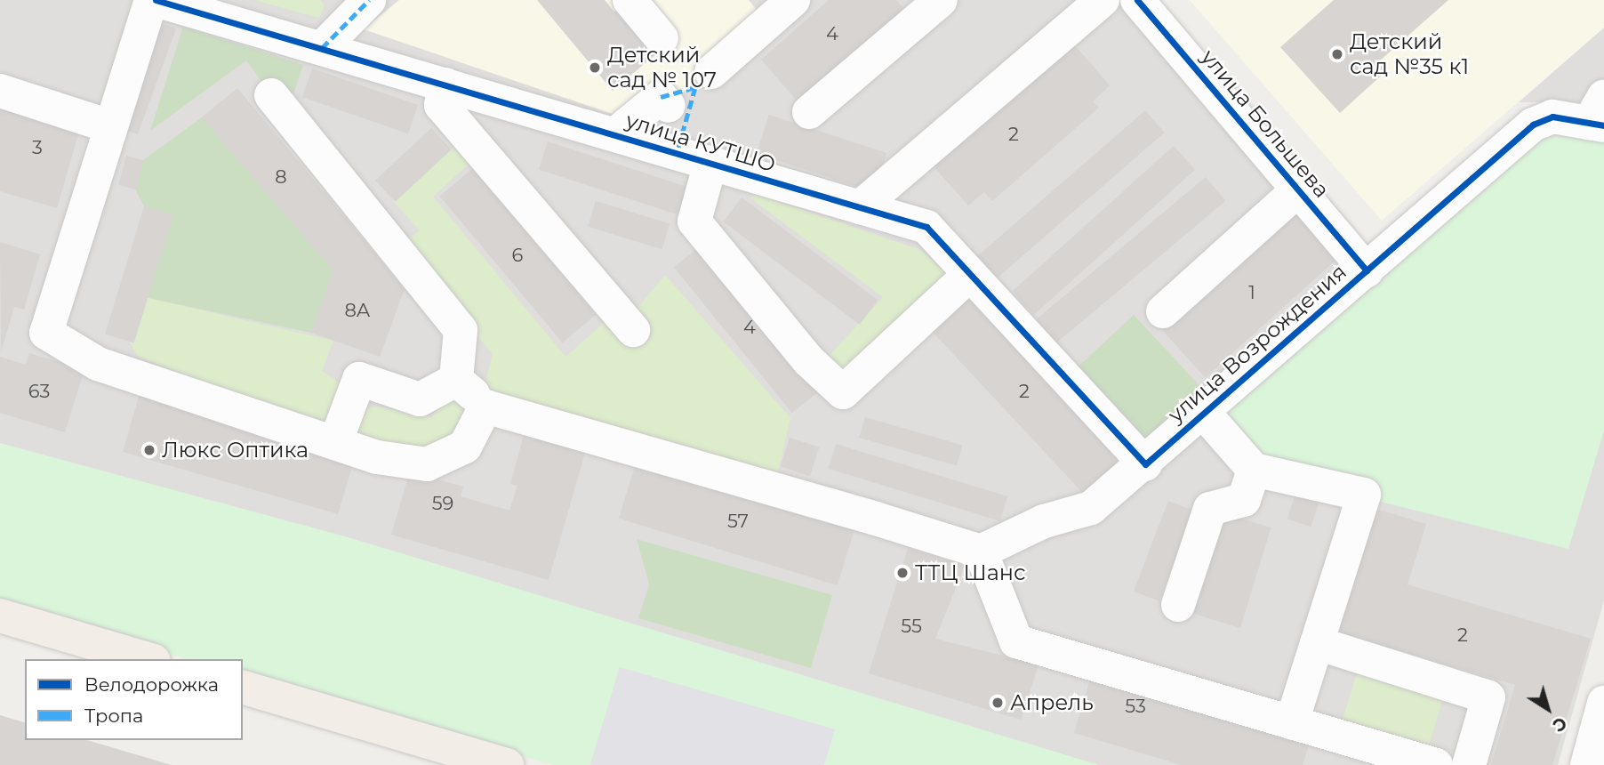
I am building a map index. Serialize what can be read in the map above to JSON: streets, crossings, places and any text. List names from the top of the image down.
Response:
{
  "streets": {
    "street": ["улица Большева", "улица КУТШО", "улица Возрождения"]
  },
  "crossings": [
    ["улица Большева", "улица Возрождения"],
    ["улица КУТШО", "улица Возрождения"]
  ],
  "places": [
    "Детский сад №35 к1",
    "Детский сад № 107",
    "Люкс Оптика",
    "ТТЦ Шанс",
    "Апрель"
  ],
  "house_numbers": [
    "4",
    "2",
    "3",
    "8",
    "6",
    "1",
    "8А",
    "4",
    "63",
    "2",
    "59",
    "57",
    "55",
    "2",
    "53"
  ],
  "legend": ["Велодорожка", "Тропа"],
  "north": "bottom right"
}
